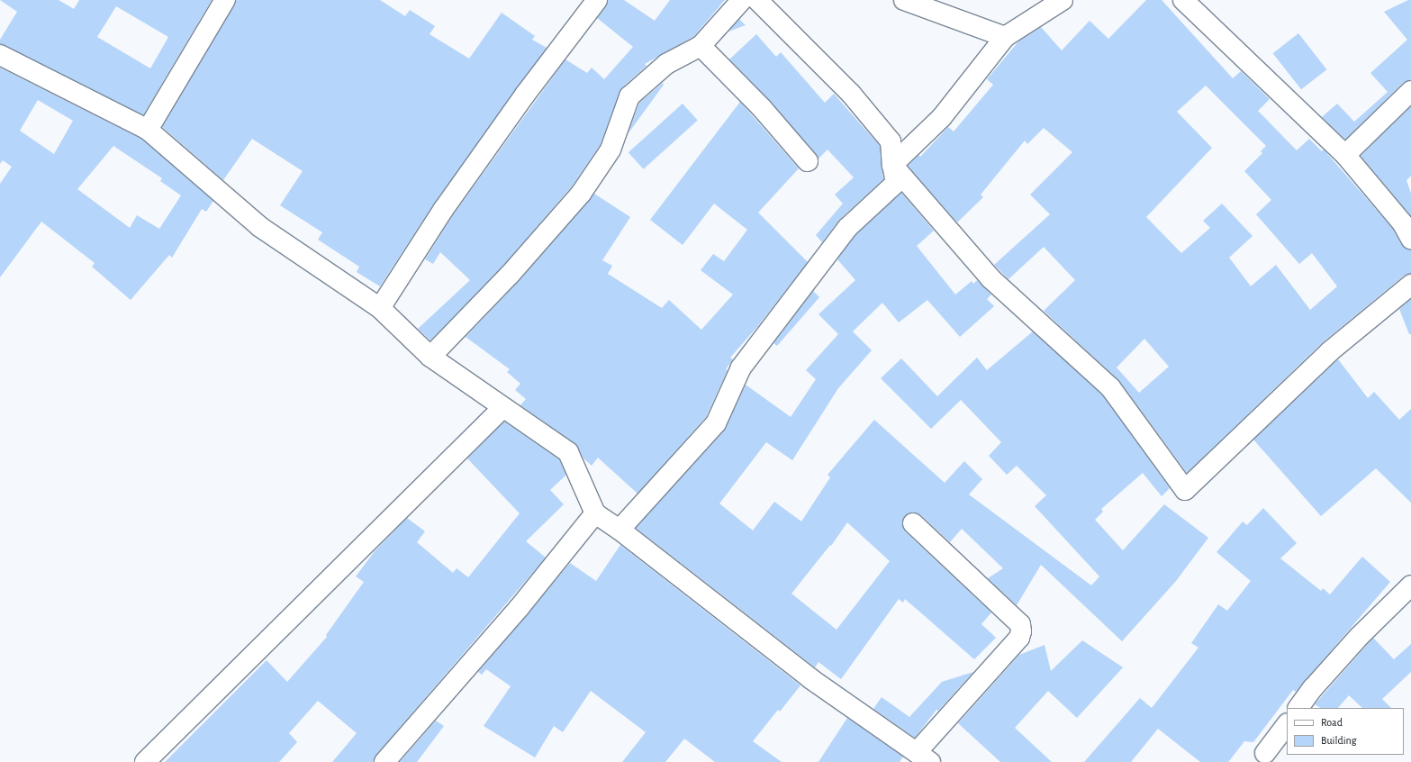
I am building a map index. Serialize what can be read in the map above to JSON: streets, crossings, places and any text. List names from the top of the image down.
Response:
{
  "legend": ["Road", "Building"]
}
